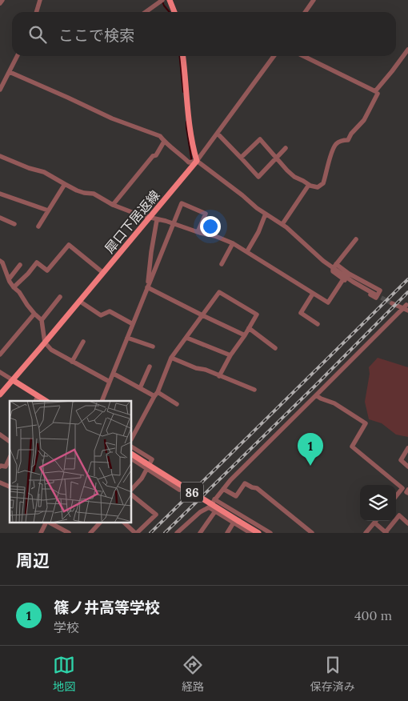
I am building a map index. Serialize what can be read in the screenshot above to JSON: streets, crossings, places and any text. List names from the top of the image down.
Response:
{
  "streets": {
    "main road": ["犀口下居返線", "86"]
  },
  "page": {
    "search": "ここで検索",
    "pins": "1",
    "heading": "周辺",
    "list": [
      {
        "mark": "1",
        "name": "篠ノ井高等学校",
        "note": "学校",
        "value": "400 m"
      }
    ],
    "nav": ["地図", "経路", "保存済み"]
  }
}
